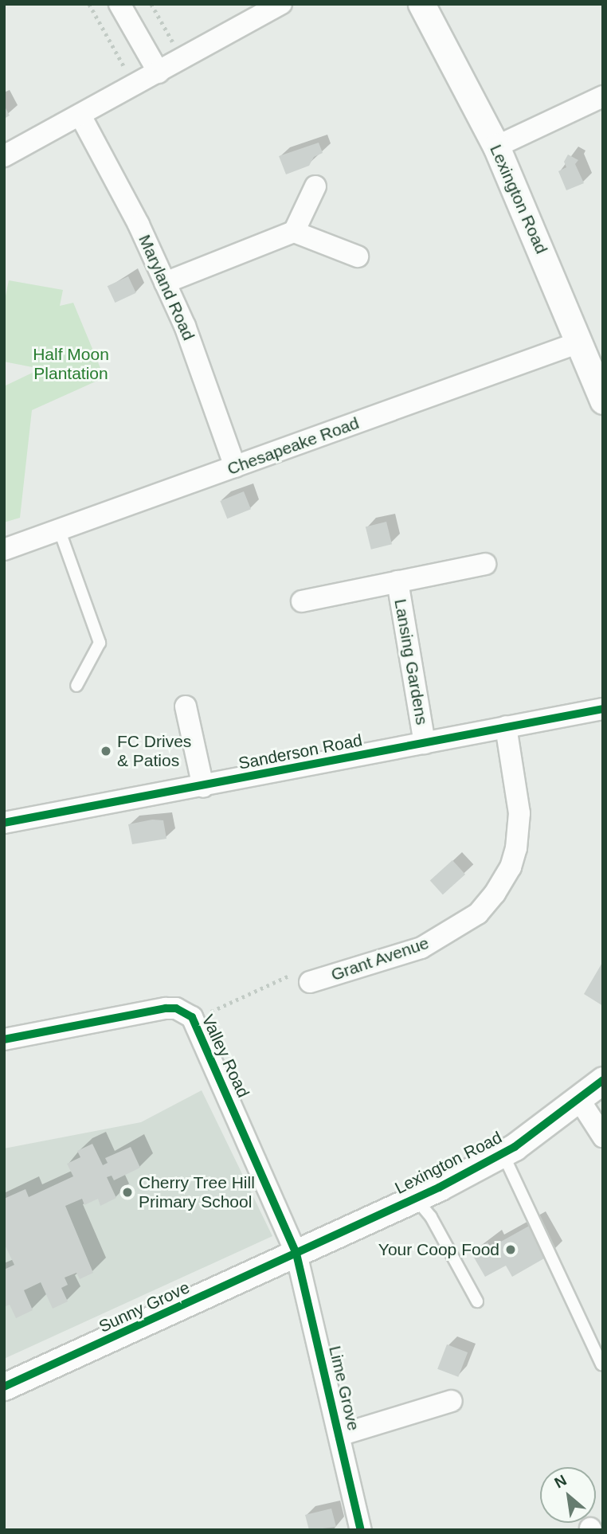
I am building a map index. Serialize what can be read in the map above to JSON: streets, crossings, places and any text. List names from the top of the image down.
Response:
{
  "streets": {
    "street": [
      "Lexington Road",
      "Maryland Road",
      "Chesapeake Road",
      "Lansing Gardens",
      "Sanderson Road",
      "Grant Avenue",
      "Valley Road",
      "Sunny Grove",
      "Lime Grove"
    ]
  },
  "crossings": [
    ["Lexington Road", "Chesapeake Road"],
    ["Lexington Road", "Valley Road"],
    ["Lexington Road", "Sunny Grove"],
    ["Lexington Road", "Lime Grove"],
    ["Maryland Road", "Chesapeake Road"],
    ["Lansing Gardens", "Sanderson Road"],
    ["Sanderson Road", "Grant Avenue"],
    ["Valley Road", "Sunny Grove"],
    ["Valley Road", "Lime Grove"],
    ["Sunny Grove", "Lime Grove"]
  ],
  "parks": ["Half Moon Plantation"],
  "places": ["FC Drives & Patios", "Cherry Tree Hill Primary School", "Your Coop Food"],
  "north": "top left"
}
